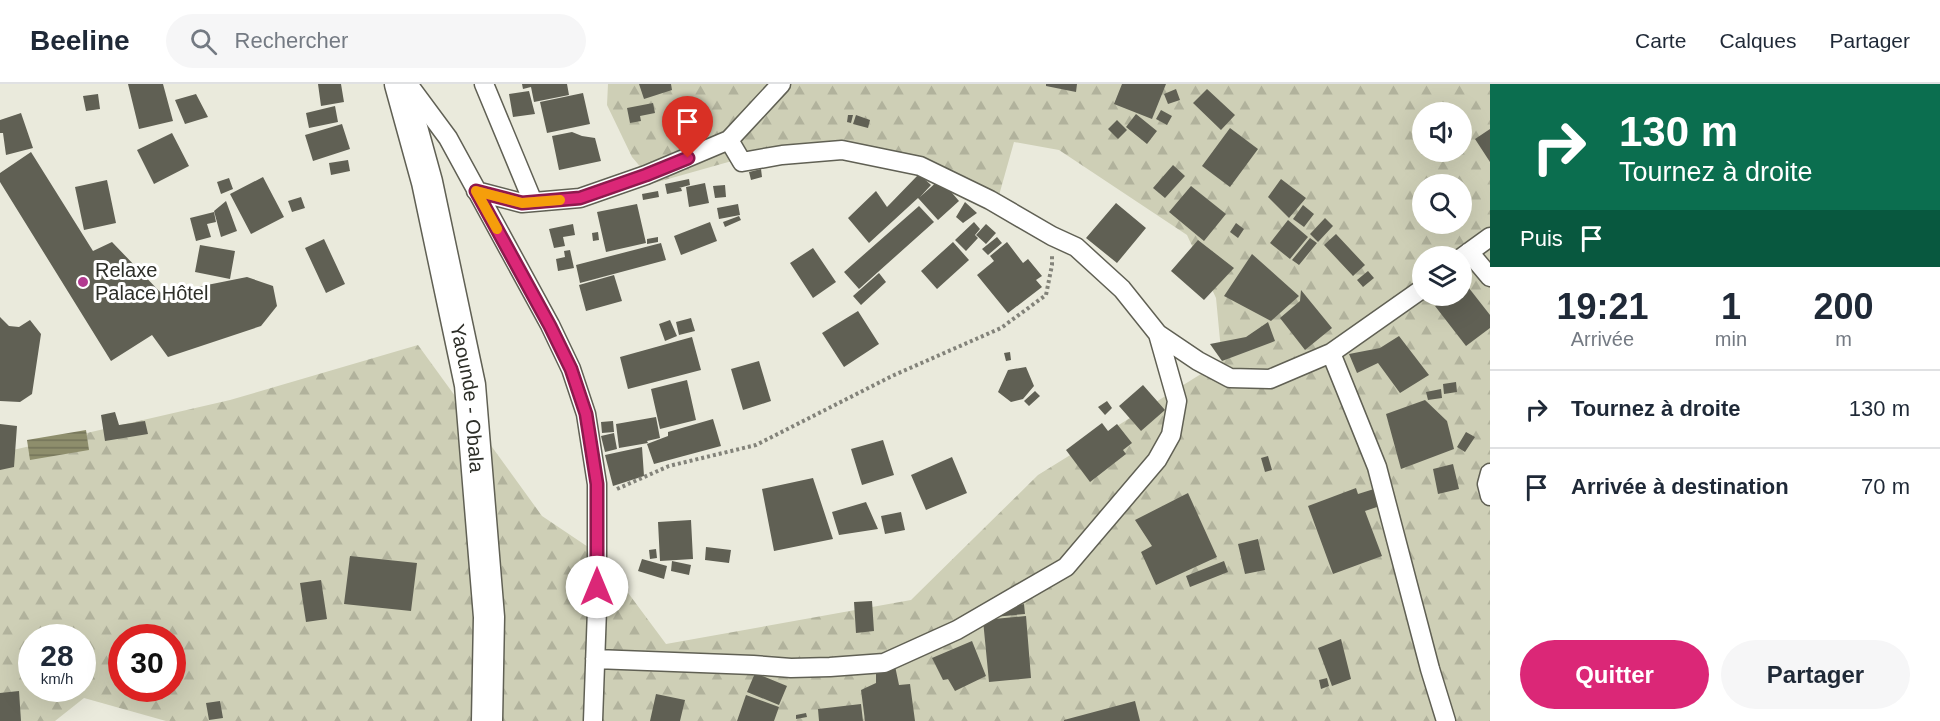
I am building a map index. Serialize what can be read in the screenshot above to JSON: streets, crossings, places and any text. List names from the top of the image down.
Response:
{
  "streets": {
    "highway": ["Yaounde - Obala"]
  },
  "places": ["Relaxe Palace Hôtel"],
  "page": {
    "header": "Beeline",
    "search": "Rechercher",
    "nav": ["Carte", "Calques", "Partager"],
    "turn": ["130 m", "Tournez à droite"],
    "then": "Puis",
    "eta": [
      "19:21",
      "Arrivée",
      "1",
      "min",
      "200",
      "m"
    ],
    "list": [
      {
        "name": "Tournez à droite",
        "value": "130 m"
      },
      {
        "name": "Arrivée à destination",
        "value": "70 m"
      }
    ],
    "speed": "28 km/h",
    "limit": "30",
    "buttons": ["Quitter", "Partager"]
  }
}
